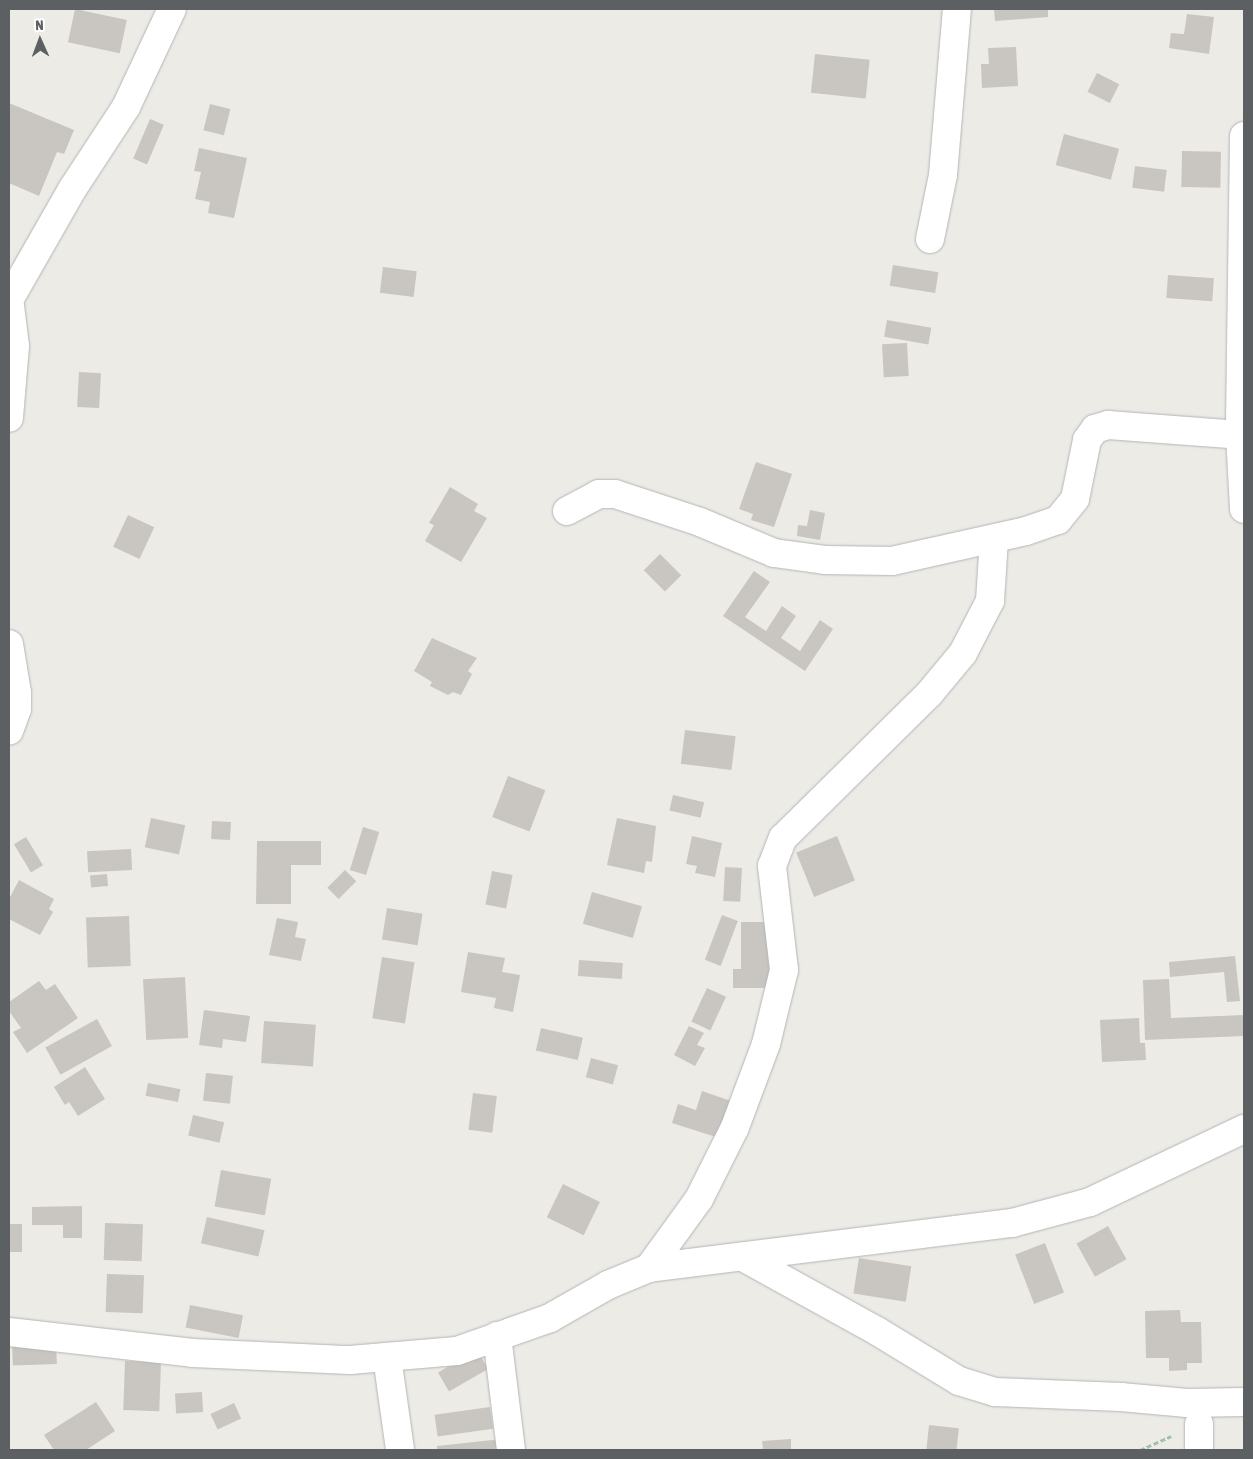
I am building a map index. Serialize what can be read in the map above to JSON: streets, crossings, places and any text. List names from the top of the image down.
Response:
{
  "north": "top"
}
